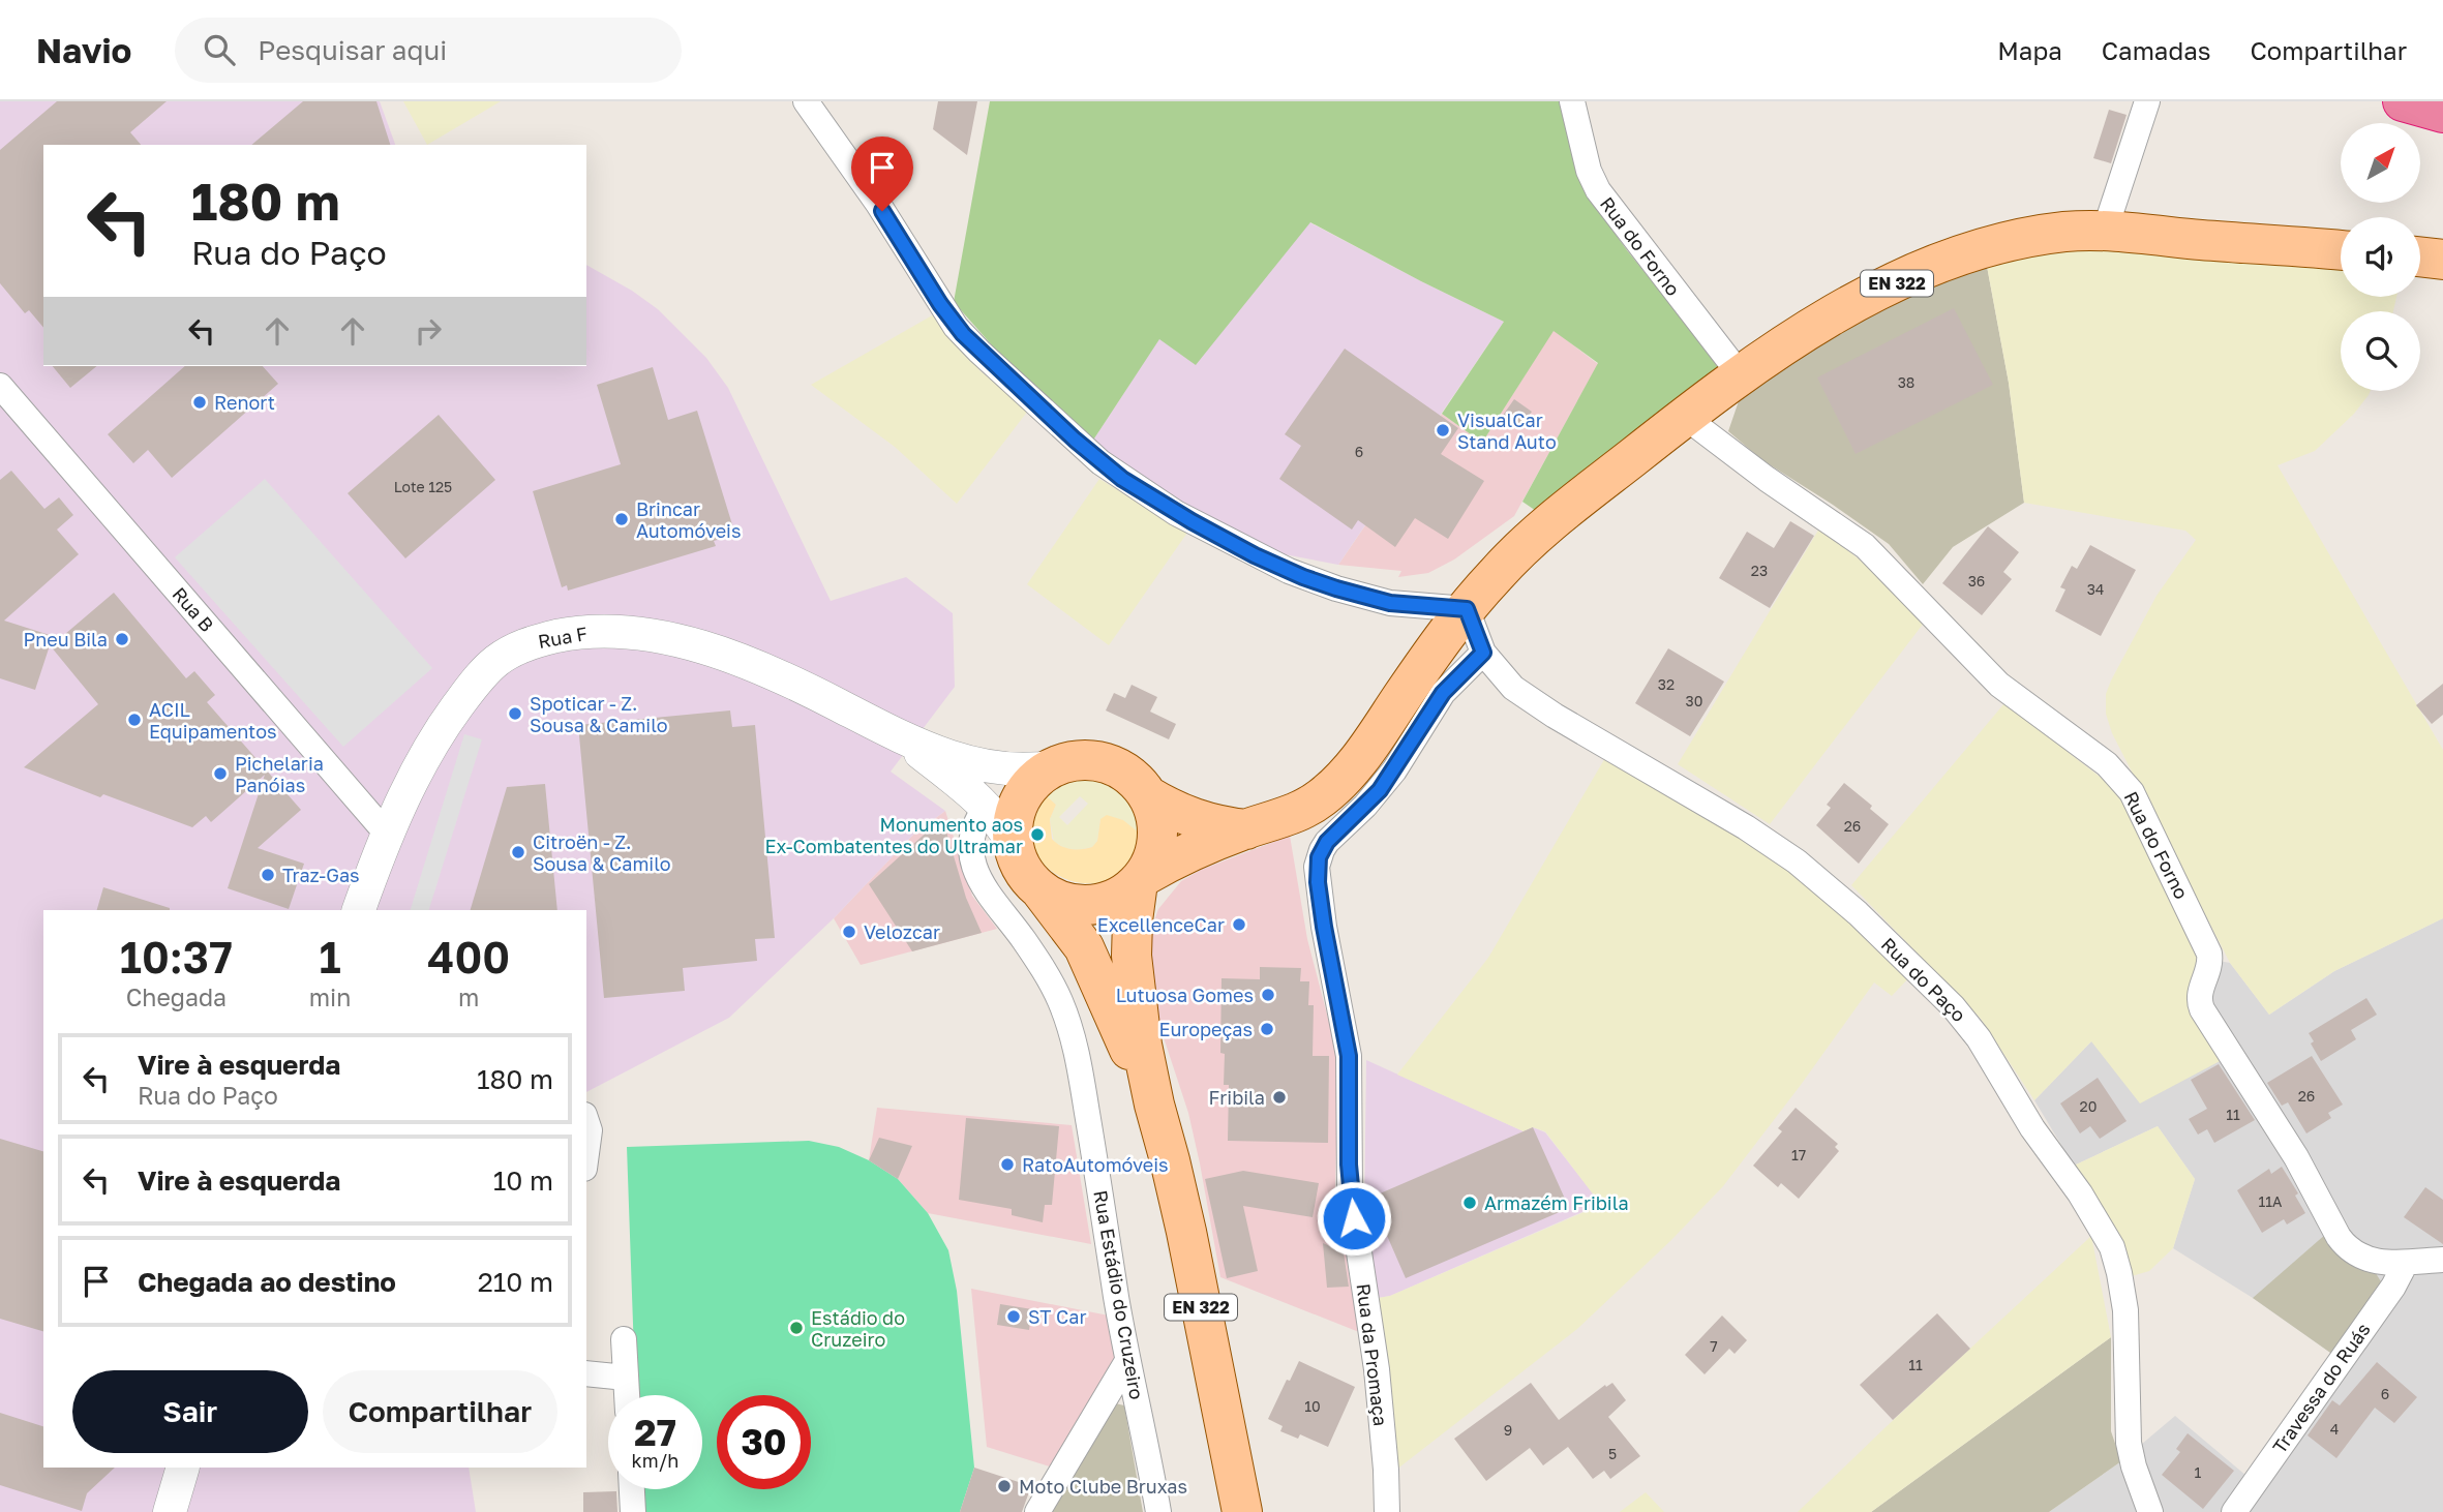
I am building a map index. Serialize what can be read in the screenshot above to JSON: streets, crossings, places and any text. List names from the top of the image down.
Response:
{
  "streets": {
    "main road": ["EN 322"],
    "street": [
      "Rua do Forno",
      "Rua B",
      "Rua F",
      "Rua do Paço",
      "Rua Estádio do Cruzeiro",
      "Rua da Promaça",
      "Travessa do Ruás"
    ]
  },
  "crossings": [
    ["Rua do Forno", "EN 322"],
    ["Rua do Forno", "Travessa do Ruás"],
    ["EN 322", "Rua do Paço"],
    ["Rua B", "Rua F"],
    ["Rua do Paço", "Rua da Promaça"]
  ],
  "places": [
    "Renort",
    "VisualCar Stand Auto",
    "Brincar Automóveis",
    "Pneu Bila",
    "Spoticar - Z. Sousa & Camilo",
    "ACIL Equipamentos",
    "Pichelaria Panóias",
    "Monumento aos Ex-Combatentes do Ultramar",
    "Citroën - Z. Sousa & Camilo",
    "Traz-Gas",
    "ExcellenceCar",
    "Velozcar",
    "Lutuosa Gomes",
    "Europeças",
    "Fribila",
    "RatoAutomóveis",
    "Armazém Fribila",
    "ST Car",
    "Estádio do Cruzeiro",
    "Moto Clube Bruxas"
  ],
  "house_numbers": [
    "38",
    "6",
    "Lote 125",
    "23",
    "36",
    "34",
    "32",
    "30",
    "26",
    "26",
    "20",
    "11",
    "17",
    "11A",
    "7",
    "11",
    "6",
    "10",
    "4",
    "9",
    "5",
    "1"
  ],
  "north": "top right",
  "page": {
    "header": "Navio",
    "search": "Pesquisar aqui",
    "nav": ["Mapa", "Camadas", "Compartilhar"],
    "turn": ["180 m", "Rua do Paço"],
    "eta": [
      "10:37",
      "Chegada",
      "1",
      "min",
      "400",
      "m"
    ],
    "list": [
      {
        "name": "Vire à esquerda",
        "note": "Rua do Paço",
        "value": "180 m"
      },
      {
        "name": "Vire à esquerda",
        "value": "10 m"
      },
      {
        "name": "Chegada ao destino",
        "value": "210 m"
      }
    ],
    "buttons": ["Sair", "Compartilhar"],
    "speed": "27 km/h",
    "limit": "30"
  }
}
